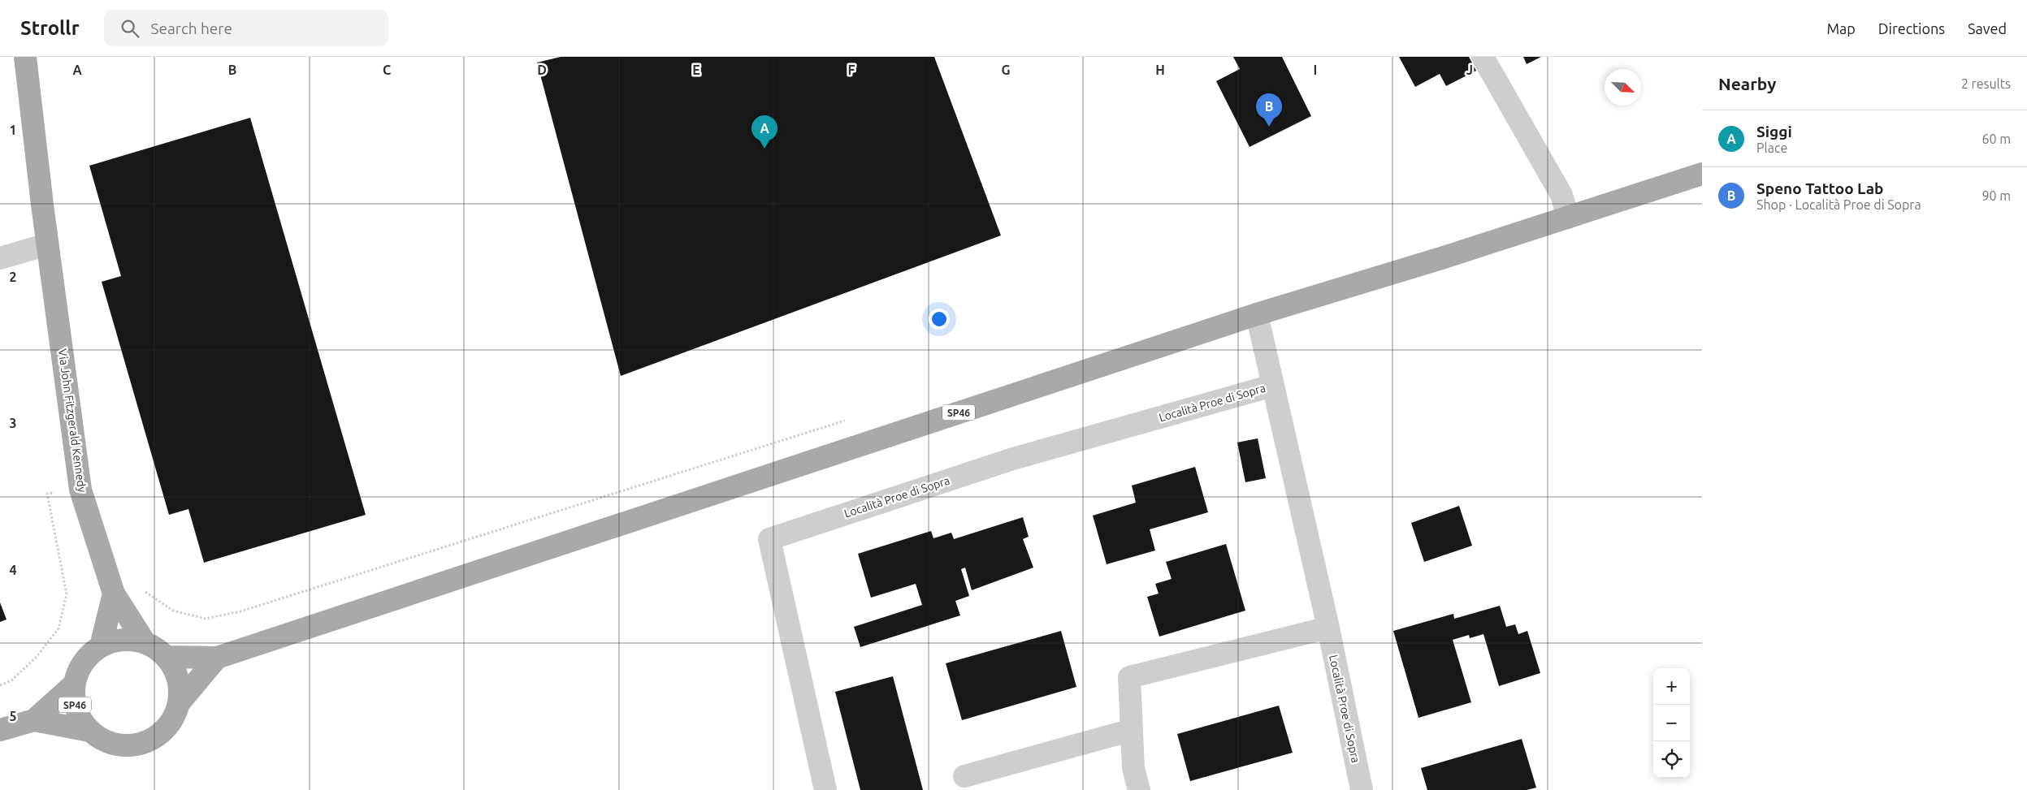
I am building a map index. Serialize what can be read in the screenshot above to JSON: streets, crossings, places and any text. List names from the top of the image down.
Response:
{
  "streets": {
    "main road": ["SP46", "Via John Fitzgerald Kennedy"],
    "street": ["Località Proe di Sopra"]
  },
  "crossings": [
    ["Località Proe di Sopra", "SP46"],
    ["SP46", "Via John Fitzgerald Kennedy"]
  ],
  "north": "bottom right",
  "page": {
    "header": "Strollr",
    "search": "Search here",
    "nav": ["Map", "Directions", "Saved"],
    "heading": ["Nearby", "2 results"],
    "pins": ["B", "A"],
    "list": [
      {
        "mark": "A",
        "name": "Siggi",
        "note": "Place",
        "value": "60 m"
      },
      {
        "mark": "B",
        "name": "Speno Tattoo Lab",
        "note": "Shop · Località Proe di Sopra",
        "value": "90 m"
      }
    ],
    "map_buttons": ["+", "−"]
  },
  "grid": {
    "columns": [
      "A",
      "B",
      "C",
      "D",
      "E",
      "F",
      "G",
      "H",
      "I",
      "J"
    ],
    "rows": [
      "1",
      "2",
      "3",
      "4",
      "5"
    ]
  }
}
